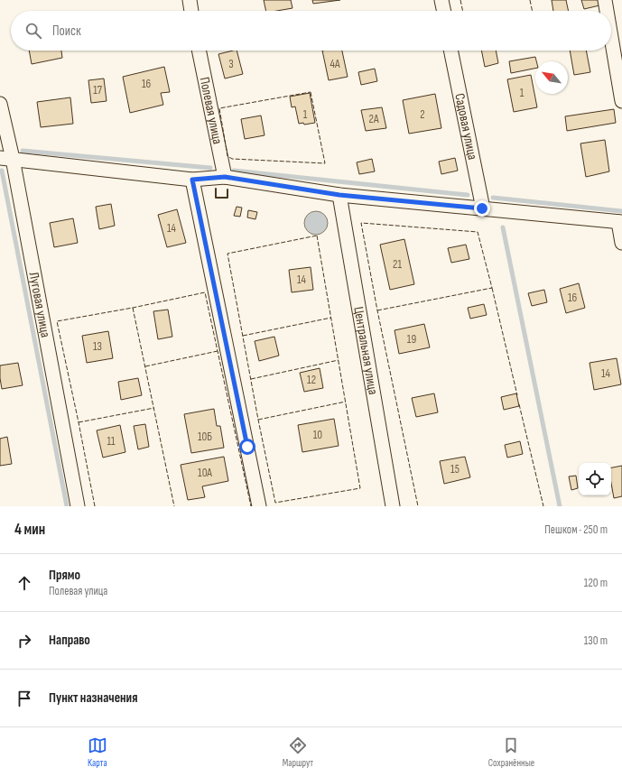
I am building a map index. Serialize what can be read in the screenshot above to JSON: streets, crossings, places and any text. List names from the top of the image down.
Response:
{
  "streets": {
    "street": [
      "Полевая улица",
      "Садовая улица",
      "Луговая улица",
      "Центральная улица"
    ]
  },
  "house_numbers": [
    "3",
    "4А",
    "16",
    "17",
    "1",
    "1",
    "2",
    "2А",
    "14",
    "21",
    "14",
    "16",
    "19",
    "13",
    "14",
    "12",
    "10",
    "10Б",
    "11",
    "15",
    "10А"
  ],
  "north": "top left",
  "page": {
    "search": "Поиск",
    "heading": ["4 мин", "Пешком · 250 m"],
    "list": [
      ["Прямо", "Полевая улица", "120 m"],
      ["Направо", "130 m"],
      "Пункт назначения"
    ],
    "nav": ["Карта", "Маршрут", "Сохранённые"]
  }
}
